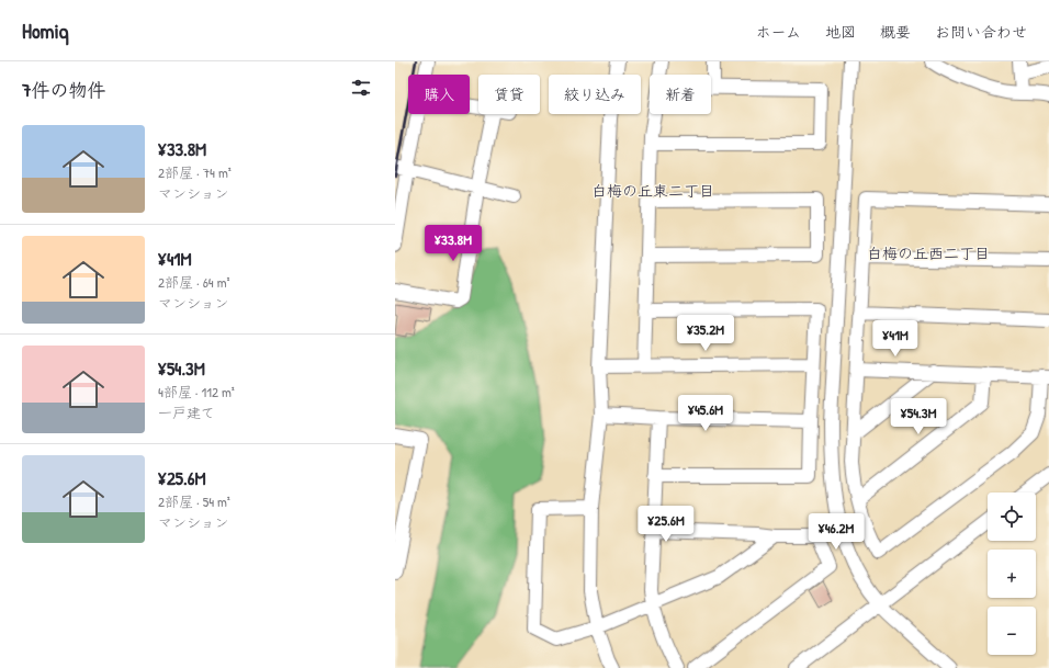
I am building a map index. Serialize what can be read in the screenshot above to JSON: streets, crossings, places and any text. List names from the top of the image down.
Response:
{
  "districts": ["白梅の丘東二丁目", "白梅の丘西二丁目"],
  "page": {
    "header": "Homiq",
    "nav": [
      "ホーム",
      "地図",
      "概要",
      "お問い合わせ"
    ],
    "heading": "7件の物件",
    "chip": [
      "購入",
      "賃貸",
      "絞り込み",
      "新着"
    ],
    "list": [
      {
        "name": "¥33.8M",
        "note": "2部屋 · 74 m² · マンション"
      },
      {
        "name": "¥41M",
        "note": "2部屋 · 64 m² · マンション"
      },
      {
        "name": "¥54.3M",
        "note": "4部屋 · 112 m² · 一戸建て"
      },
      {
        "name": "¥25.6M",
        "note": "2部屋 · 54 m² · マンション"
      }
    ],
    "price": [
      "¥33.8M",
      "¥35.2M",
      "¥41M",
      "¥45.6M",
      "¥54.3M",
      "¥25.6M",
      "¥46.2M"
    ],
    "map_buttons": ["+", "−"]
  }
}
